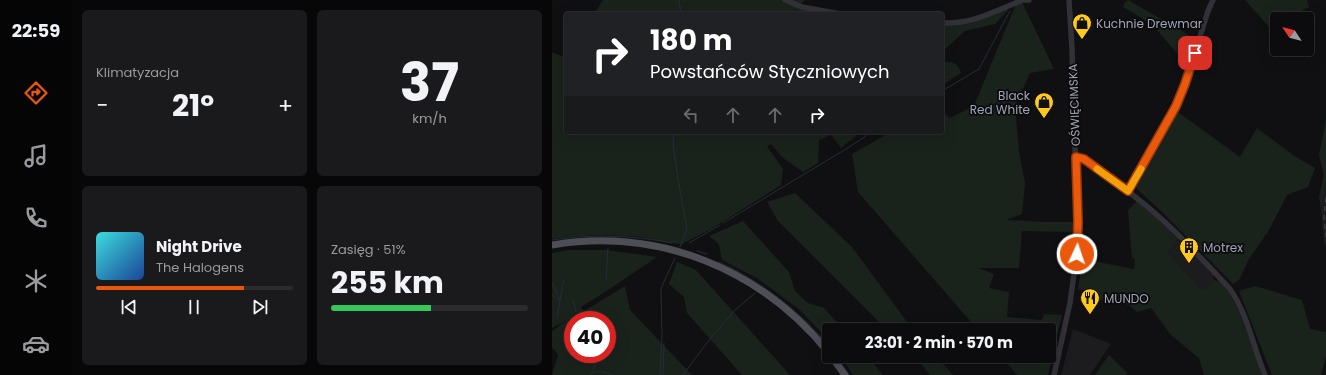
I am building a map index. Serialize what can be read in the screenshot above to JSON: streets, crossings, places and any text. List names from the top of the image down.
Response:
{
  "streets": {
    "street": ["OŚWIĘCIMSKA"]
  },
  "places": {
    "shop": ["Kuchnie Drewmar", "Black Red White"],
    "building": ["Motrex"],
    "restaurant": ["MUNDO"]
  },
  "north": "top left",
  "page": {
    "tabs": "22:59",
    "tile": [
      "Klimatyzacja",
      ["37", "km/h"],
      ["Zasięg · 51%", "255 km"]
    ],
    "turn": ["180 m", "Powstańców Styczniowych"],
    "heat": ["−", "21°", "+"],
    "song": ["Night Drive", "The Halogens"],
    "limit": "40",
    "trip": "23:01 · 2 min · 570 m"
  }
}
